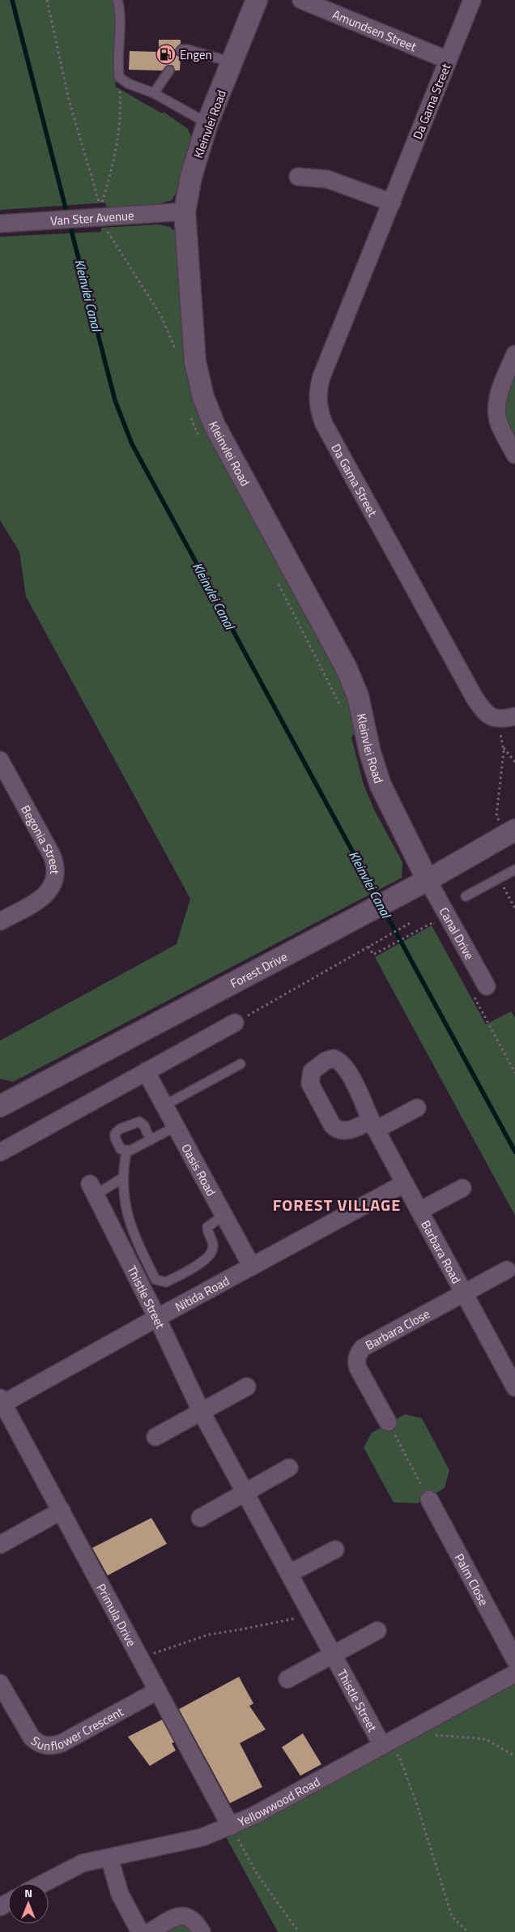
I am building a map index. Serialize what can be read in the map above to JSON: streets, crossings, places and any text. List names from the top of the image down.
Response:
{
  "streets": {
    "street": [
      "Amundsen Street",
      "Da Gama Street",
      "Kleinvlei Road",
      "Van Ster Avenue",
      "Begonia Street",
      "Canal Drive",
      "Forest Drive",
      "Oasis Road",
      "Barbara Road",
      "Nitida Road",
      "Thistle Street",
      "Barbara Close",
      "Palm Close",
      "Primula Drive",
      "Sunflower Crescent",
      "Yellowwood Road"
    ]
  },
  "crossings": [
    ["Amundsen Street", "Da Gama Street"],
    ["Kleinvlei Road", "Van Ster Avenue"],
    ["Kleinvlei Road", "Canal Drive"],
    ["Kleinvlei Road", "Forest Drive"],
    ["Canal Drive", "Forest Drive"],
    ["Oasis Road", "Nitida Road"],
    ["Barbara Road", "Nitida Road"],
    ["Barbara Road", "Barbara Close"],
    ["Nitida Road", "Thistle Street"],
    ["Nitida Road", "Primula Drive"],
    ["Thistle Street", "Yellowwood Road"],
    ["Primula Drive", "Sunflower Crescent"],
    ["Primula Drive", "Yellowwood Road"]
  ],
  "districts": ["FOREST VILLAGE"],
  "water": ["Kleinvlei Canal"],
  "places": {
    "fuel station": ["Engen"]
  },
  "north": "top"
}
